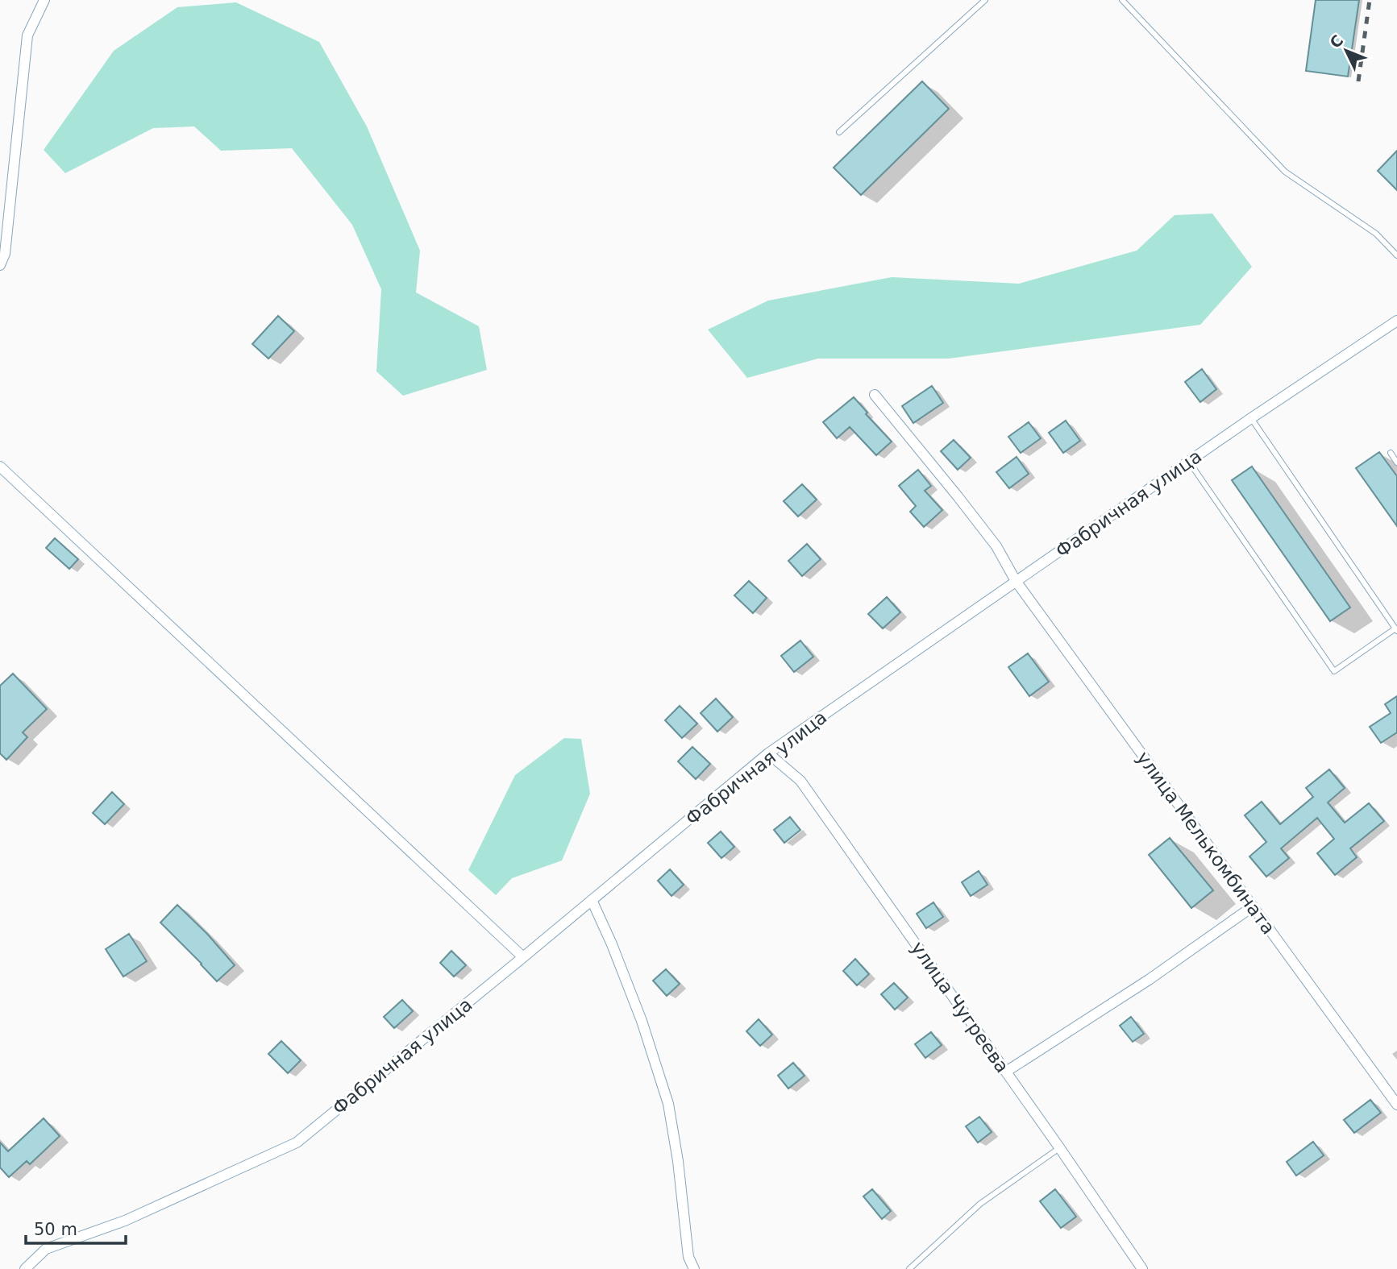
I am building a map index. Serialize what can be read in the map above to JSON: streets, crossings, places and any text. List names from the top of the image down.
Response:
{
  "streets": {
    "street": ["Фабричная улица", "улица Мелькомбината", "улица Чугреева"]
  },
  "crossings": [
    ["Фабричная улица", "улица Мелькомбината"],
    ["Фабричная улица", "улица Чугреева"]
  ],
  "scale_bar": "50 m",
  "north": "top left"
}
